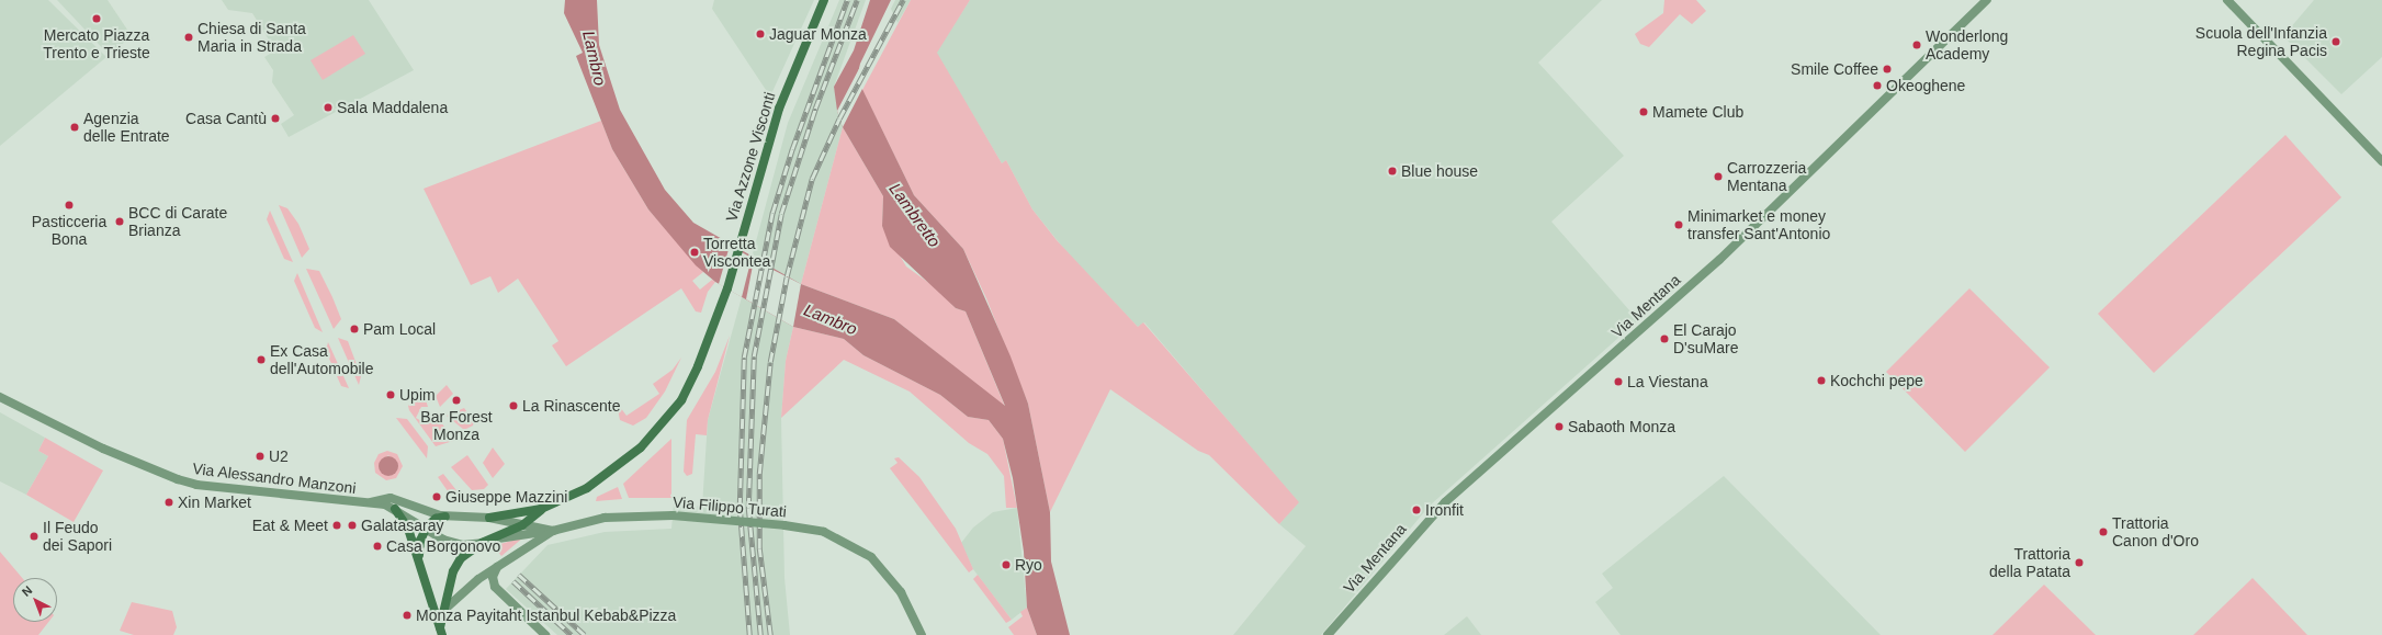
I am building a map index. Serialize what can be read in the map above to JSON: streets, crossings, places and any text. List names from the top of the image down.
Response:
{
  "streets": {
    "main road": ["Via Azzone Visconti"],
    "street": ["Via Mentana", "Via Alessandro Manzoni", "Via Filippo Turati"]
  },
  "crossings": [
    ["Via Azzone Visconti", "Via Filippo Turati"],
    ["Via Alessandro Manzoni", "Via Filippo Turati"]
  ],
  "water": ["Lambro", "Lambretto"],
  "places": [
    "Mercato Piazza Trento e Trieste",
    "Jaguar Monza",
    "Chiesa di Santa Maria in Strada",
    "Scuola dell'Infanzia Regina Pacis",
    "Wonderlong Academy",
    "Smile Coffee",
    "Okeoghene",
    "Sala Maddalena",
    "Mamete Club",
    "Casa Cantù",
    "Agenzia delle Entrate",
    "Blue house",
    "Carrozzeria Mentana",
    "Pasticceria Bona",
    "BCC di Carate Brianza",
    "Minimarket e money transfer Sant'Antonio",
    "Torretta Viscontea",
    "Pam Local",
    "El Carajo D'suMare",
    "Ex Casa dell'Automobile",
    "Kochchi pepe",
    "La Viestana",
    "Upim",
    "Bar Forest Monza",
    "La Rinascente",
    "Sabaoth Monza",
    "U2",
    "Giuseppe Mazzini",
    "Xin Market",
    "Ironfit",
    "Eat & Meet",
    "Galatasaray",
    "Trattoria Canon d'Oro",
    "Il Feudo dei Sapori",
    "Casa Borgonovo",
    "Trattoria della Patata",
    "Ryo",
    "Monza Payitaht Istanbul Kebab&Pizza"
  ],
  "north": "top left"
}
